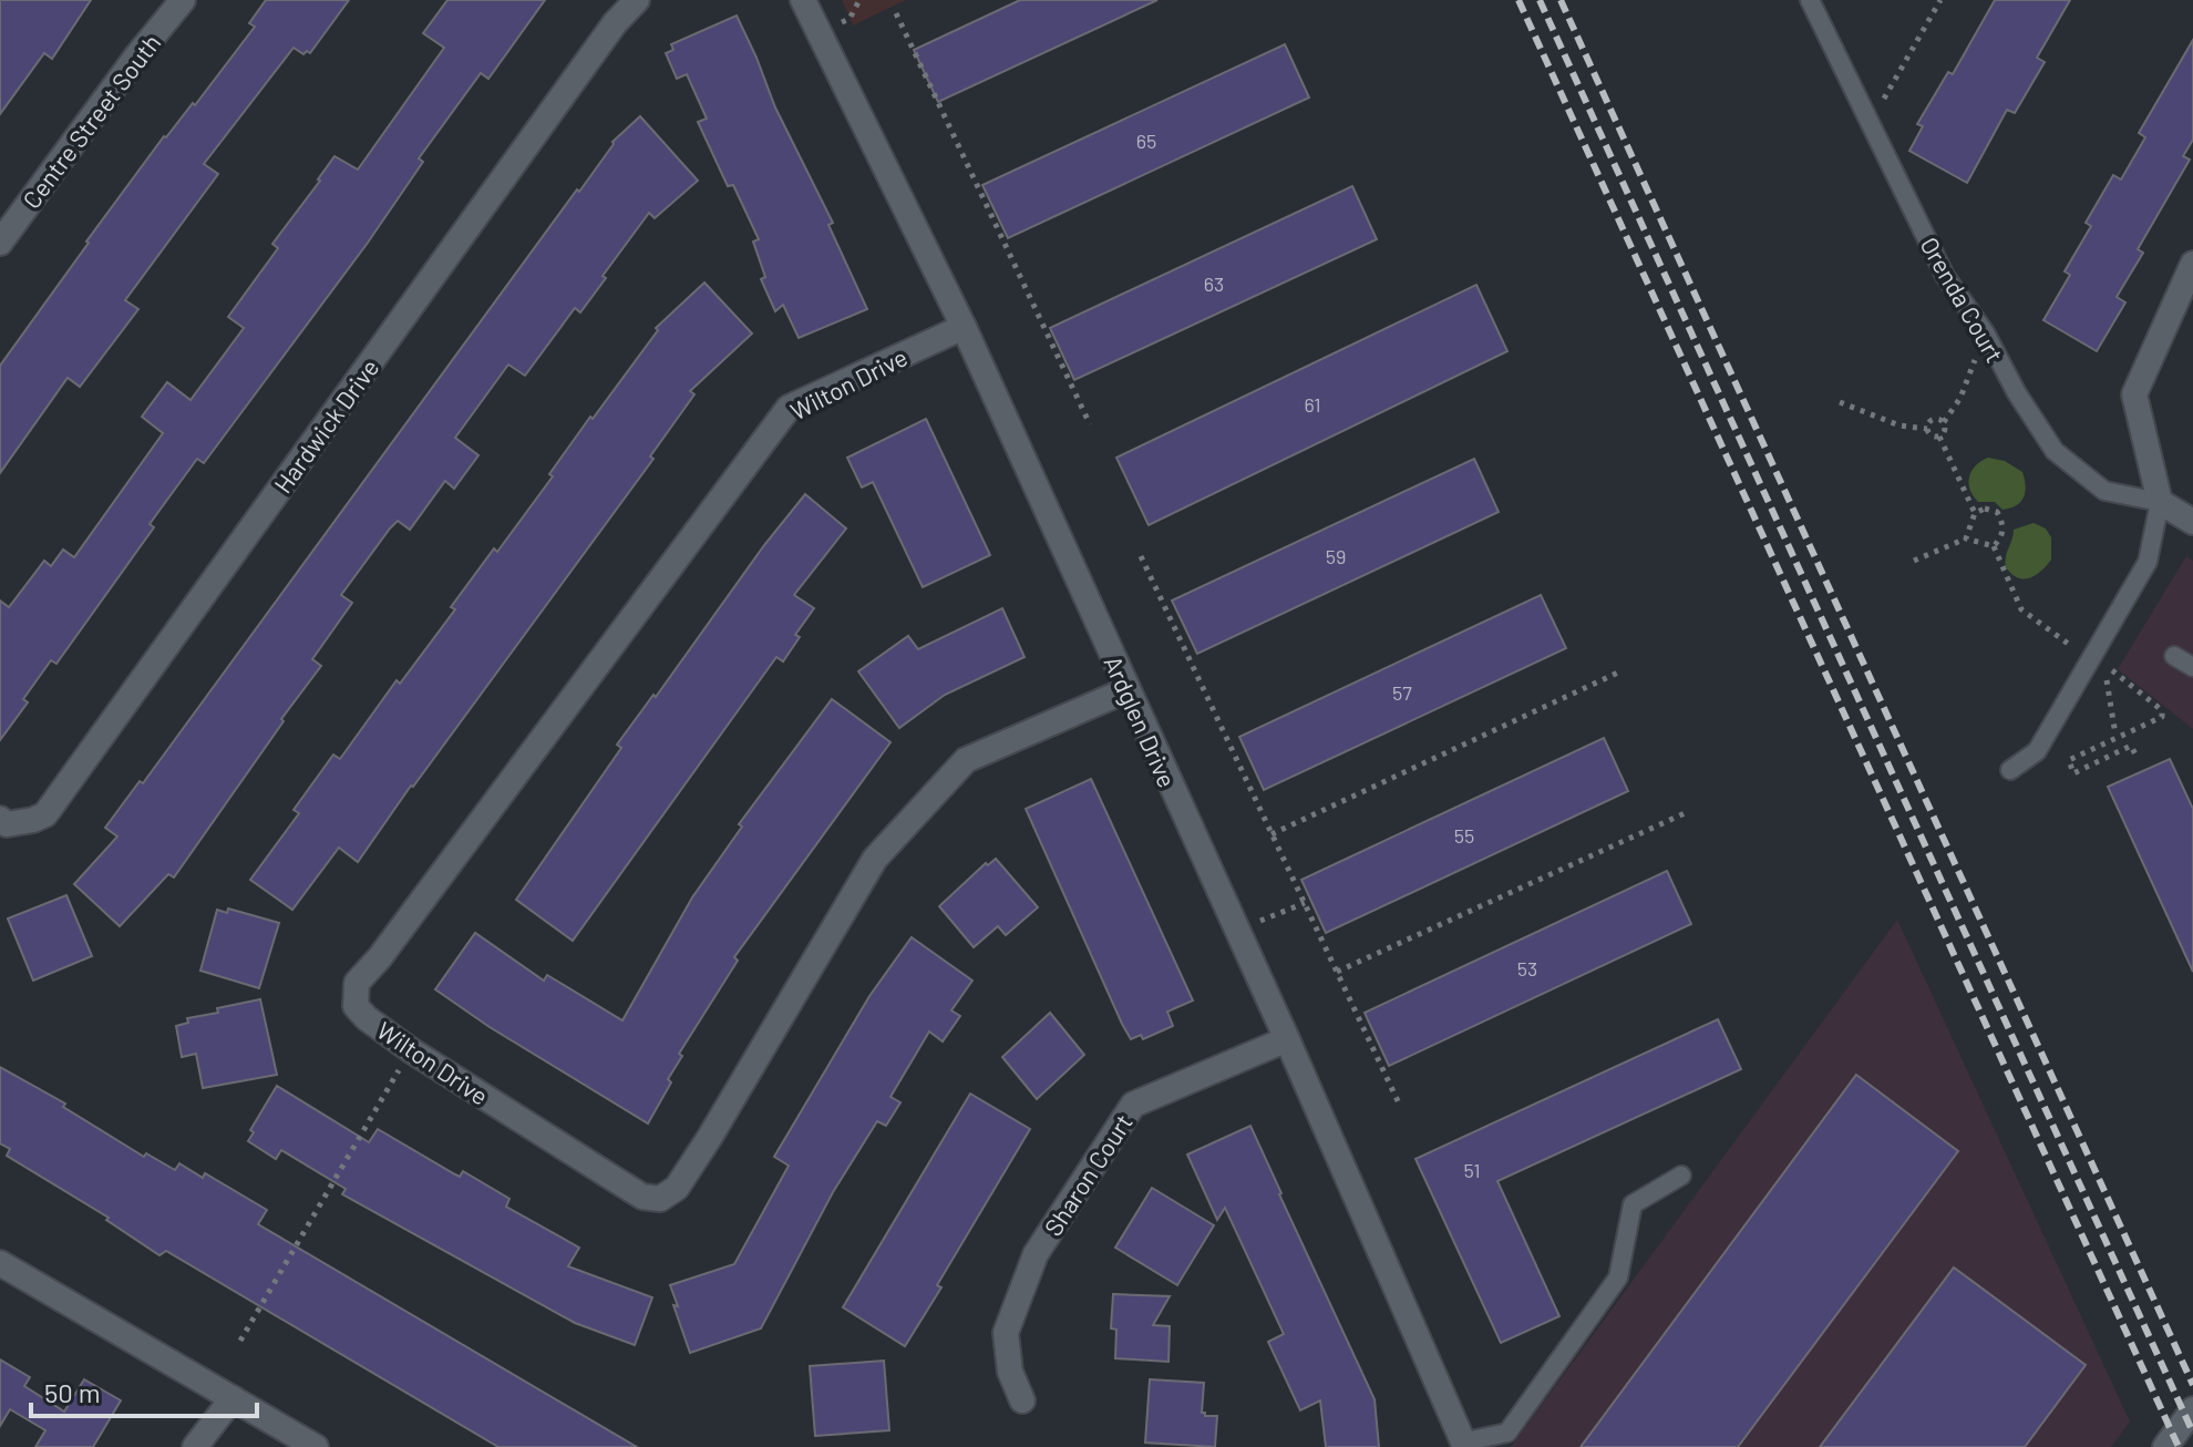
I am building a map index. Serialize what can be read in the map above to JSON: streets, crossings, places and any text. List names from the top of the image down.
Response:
{
  "streets": {
    "street": [
      "Centre Street South",
      "Orenda Court",
      "Wilton Drive",
      "Hardwick Drive",
      "Ardglen Drive",
      "Sharon Court"
    ]
  },
  "crossings": [
    ["Wilton Drive", "Ardglen Drive"],
    ["Ardglen Drive", "Sharon Court"]
  ],
  "house_numbers": [
    "65",
    "63",
    "61",
    "59",
    "57",
    "55",
    "53",
    "51"
  ],
  "scale_bar": "50 m"
}
